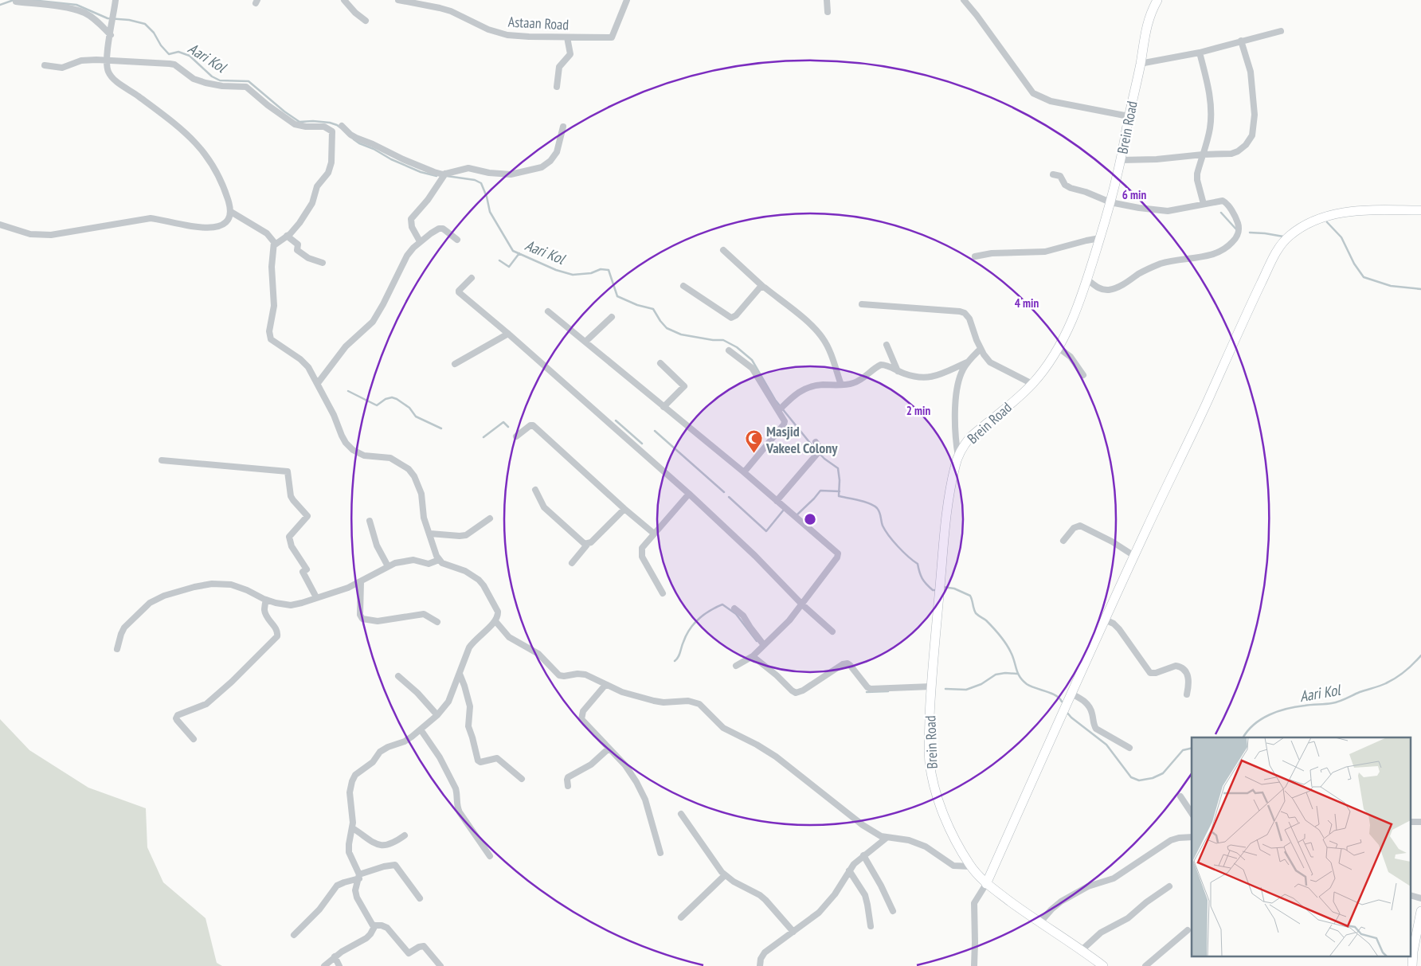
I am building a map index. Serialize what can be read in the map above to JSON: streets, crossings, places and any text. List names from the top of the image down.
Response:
{
  "streets": {
    "street": ["Astaan Road", "Brein Road"]
  },
  "water": ["Aari Kol"],
  "places": {
    "mosque": ["Masjid Vakeel Colony"]
  },
  "rings": ["6 min", "4 min", "2 min"]
}
